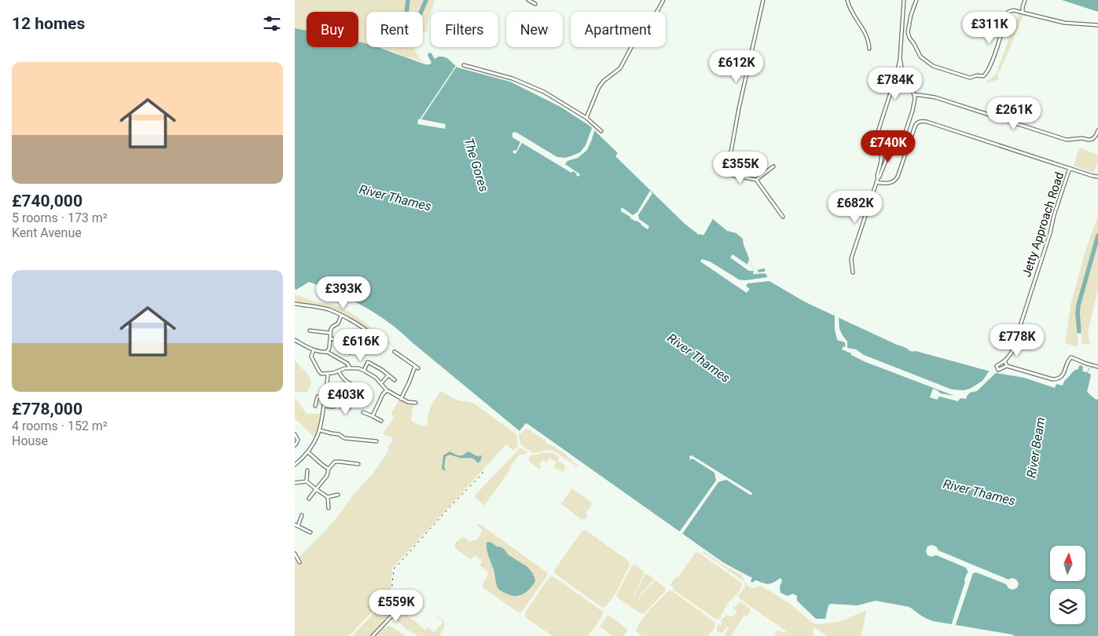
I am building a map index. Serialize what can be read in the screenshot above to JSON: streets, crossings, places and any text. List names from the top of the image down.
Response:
{
  "streets": {
    "street": ["Jetty Approach Road"]
  },
  "water": ["The Gores", "River Thames", "River Beam"],
  "north": "top",
  "page": {
    "heading": "12 homes",
    "price": [
      "£311K",
      "£612K",
      "£784K",
      "£261K",
      "£740K",
      "£355K",
      "£682K",
      "£393K",
      "£778K",
      "£616K",
      "£403K",
      "£559K"
    ],
    "chip": [
      "Buy",
      "Rent",
      "Filters",
      "New",
      "Apartment"
    ],
    "list": [
      {
        "name": "£740,000",
        "note": "5 rooms · 173 m² · Kent Avenue"
      },
      {
        "name": "£778,000",
        "note": "4 rooms · 152 m² · House"
      }
    ]
  }
}
